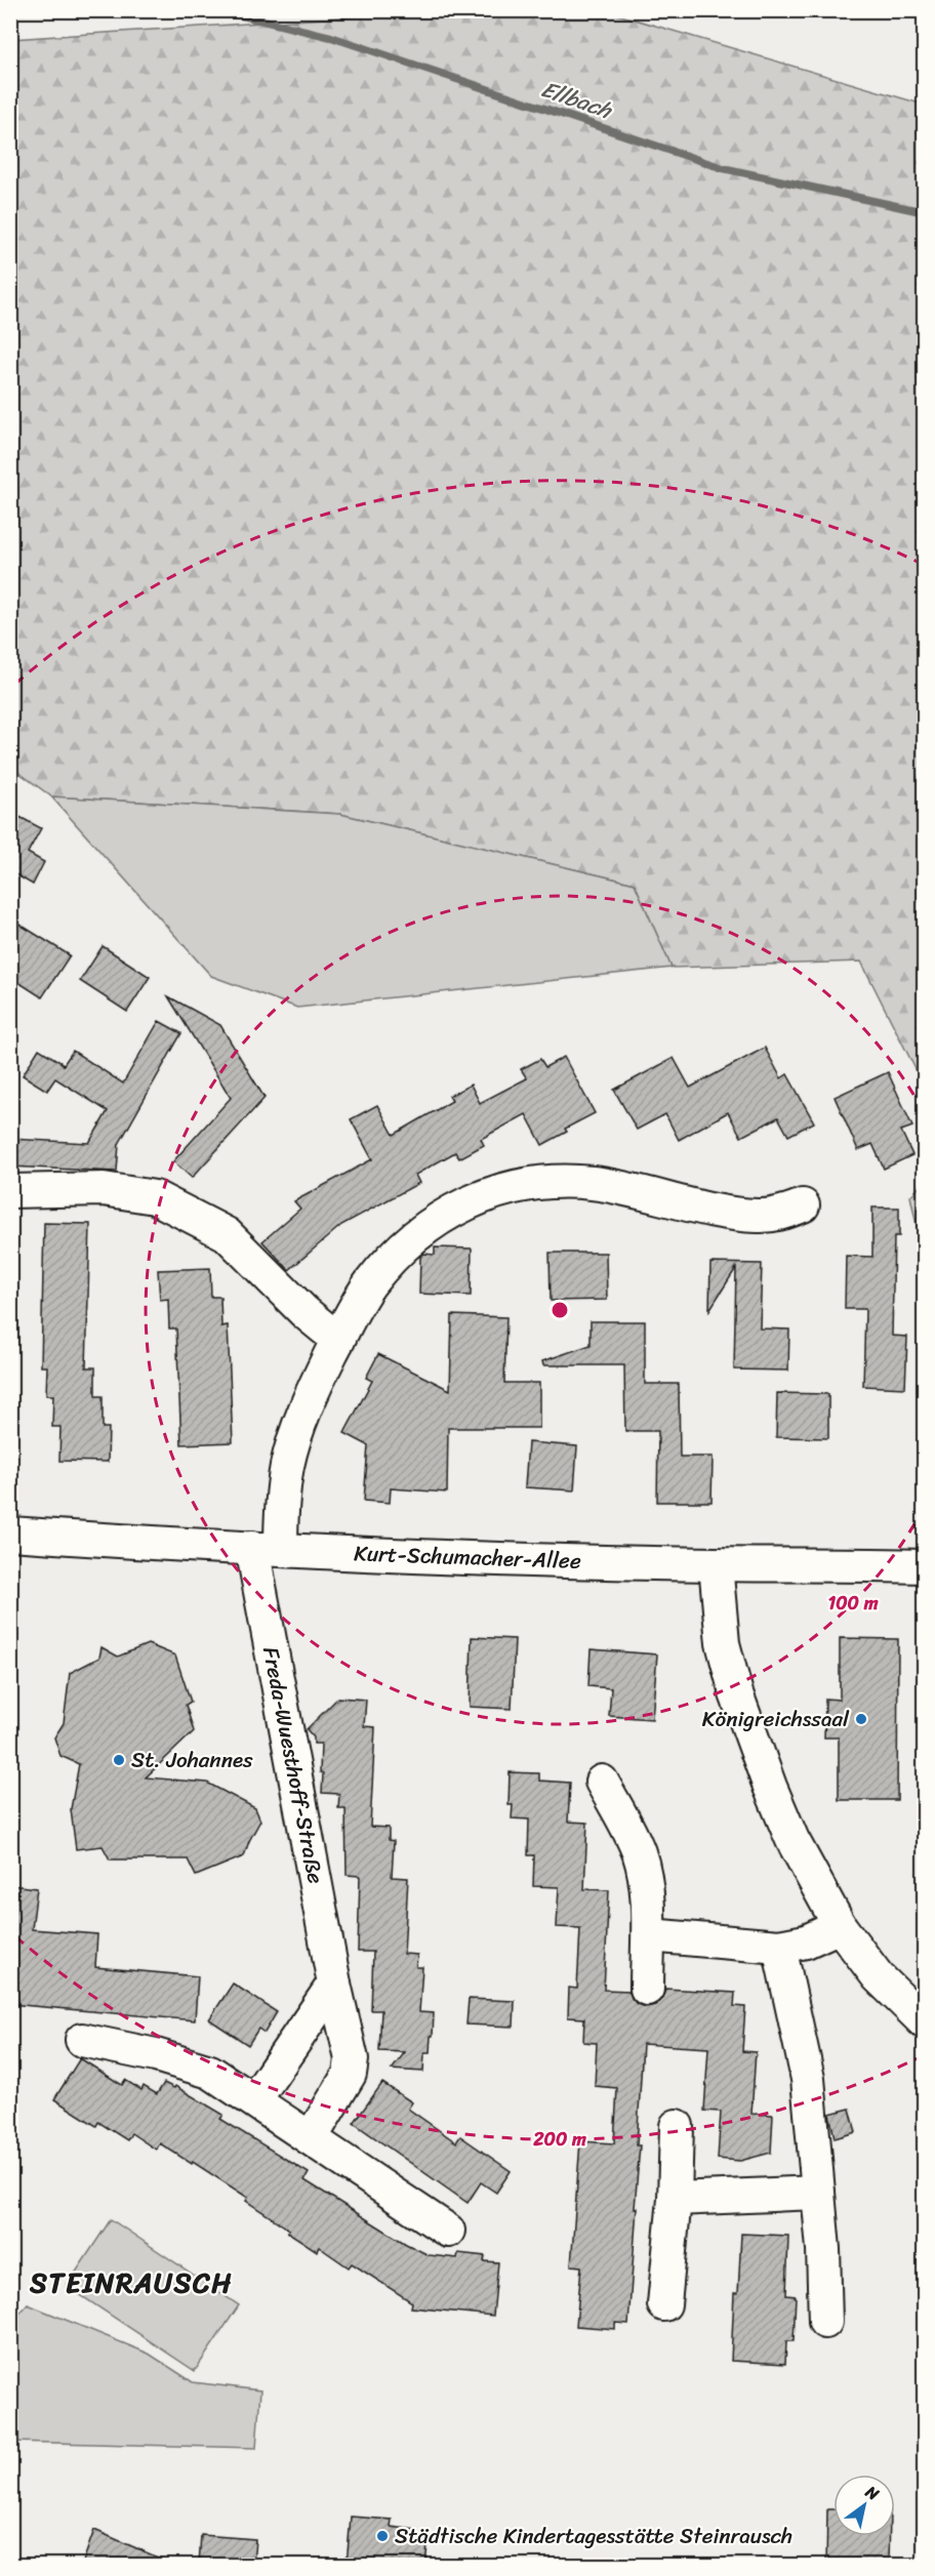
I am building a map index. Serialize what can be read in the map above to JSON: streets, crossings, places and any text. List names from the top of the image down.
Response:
{
  "streets": {
    "street": ["Kurt-Schumacher-Allee", "Freda-Wuesthoff-Straße"]
  },
  "crossings": [
    ["Kurt-Schumacher-Allee", "Freda-Wuesthoff-Straße"]
  ],
  "districts": ["STEINRAUSCH"],
  "water": ["Ellbach"],
  "places": ["Königreichssaal", "St. Johannes", "Städtische Kindertagesstätte Steinrausch"],
  "north": "top right",
  "rings": ["100 m", "200 m"]
}
